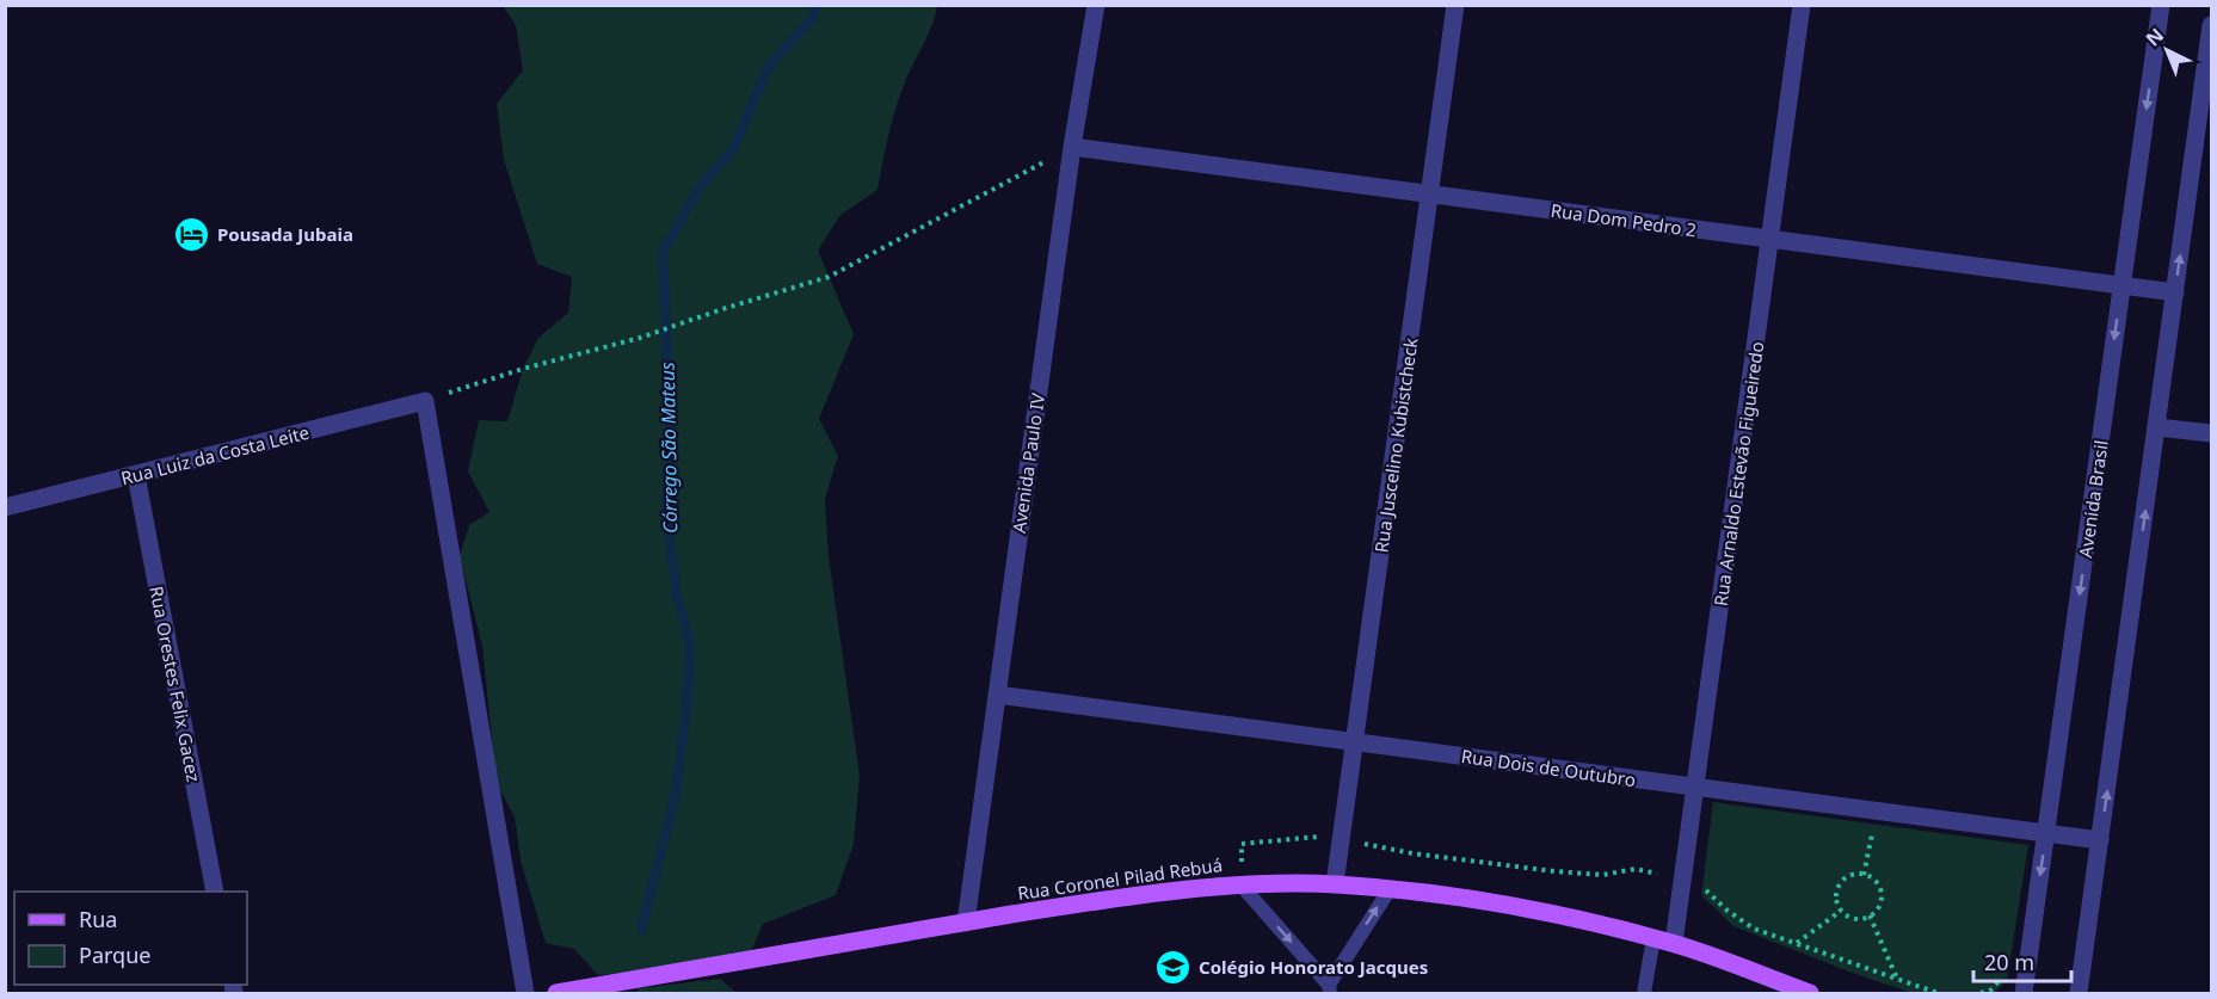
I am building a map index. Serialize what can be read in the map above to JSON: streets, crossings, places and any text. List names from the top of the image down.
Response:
{
  "streets": {
    "main road": ["Rua Coronel Pilad Rebuá"],
    "street": [
      "Rua Dom Pedro 2",
      "Rua Juscelino Kubistcheck",
      "Rua Luiz da Costa Leite",
      "Avenida Paulo IV",
      "Rua Arnaldo Estevão Figueiredo",
      "Avenida Brasil",
      "Rua Orestes Felix Gacez",
      "Rua Dois de Outubro"
    ]
  },
  "crossings": [
    ["Rua Dom Pedro 2", "Rua Juscelino Kubistcheck"],
    ["Rua Dom Pedro 2", "Avenida Paulo IV"],
    ["Rua Dom Pedro 2", "Rua Arnaldo Estevão Figueiredo"],
    ["Rua Dom Pedro 2", "Avenida Brasil"],
    ["Rua Juscelino Kubistcheck", "Rua Dois de Outubro"],
    ["Rua Juscelino Kubistcheck", "Rua Coronel Pilad Rebuá"],
    ["Rua Luiz da Costa Leite", "Rua Orestes Felix Gacez"],
    ["Avenida Paulo IV", "Rua Dois de Outubro"],
    ["Avenida Paulo IV", "Rua Coronel Pilad Rebuá"],
    ["Rua Arnaldo Estevão Figueiredo", "Rua Dois de Outubro"],
    ["Rua Arnaldo Estevão Figueiredo", "Rua Coronel Pilad Rebuá"],
    ["Avenida Brasil", "Rua Dois de Outubro"]
  ],
  "water": ["Córrego São Mateus"],
  "places": {
    "hotel": ["Pousada Jubaia"],
    "school or university": ["Colégio Honorato Jacques"]
  },
  "legend": ["Rua", "Parque"],
  "scale_bar": "20 m",
  "north": "top left"
}
